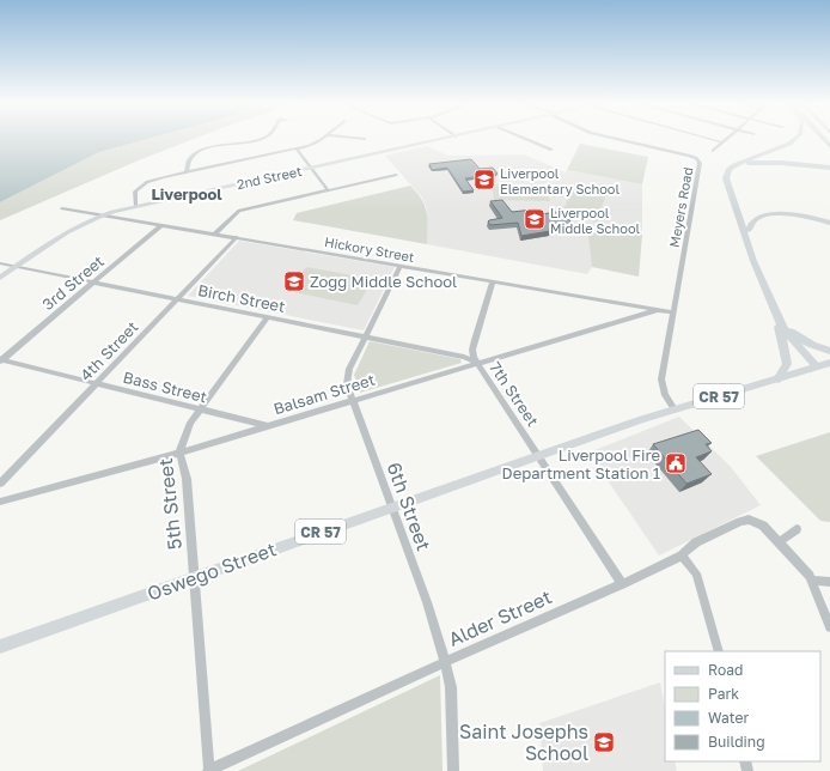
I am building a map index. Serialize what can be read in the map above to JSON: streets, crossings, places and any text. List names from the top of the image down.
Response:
{
  "streets": {
    "main road": ["2nd Street", "CR 57", "Oswego Street"],
    "street": [
      "Meyers Road",
      "Hickory Street",
      "3rd Street",
      "Birch Street",
      "4th Street",
      "Bass Street",
      "Balsam Street",
      "7th Street",
      "5th Street",
      "6th Street",
      "Alder Street"
    ]
  },
  "crossings": [
    ["2nd Street", "Hickory Street"],
    ["2nd Street", "Birch Street"],
    ["Meyers Road", "Hickory Street"],
    ["Meyers Road", "Oswego Street"],
    ["Hickory Street", "3rd Street"],
    ["Hickory Street", "4th Street"],
    ["Hickory Street", "Balsam Street"],
    ["Hickory Street", "7th Street"],
    ["Hickory Street", "6th Street"],
    ["3rd Street", "Birch Street"],
    ["3rd Street", "Bass Street"],
    ["Birch Street", "4th Street"],
    ["Birch Street", "Balsam Street"],
    ["Birch Street", "7th Street"],
    ["Birch Street", "5th Street"],
    ["Birch Street", "6th Street"],
    ["4th Street", "Bass Street"],
    ["Bass Street", "Balsam Street"],
    ["Bass Street", "5th Street"],
    ["Balsam Street", "7th Street"],
    ["Balsam Street", "5th Street"],
    ["Balsam Street", "6th Street"],
    ["7th Street", "Oswego Street"],
    ["7th Street", "Alder Street"],
    ["CR 57", "Oswego Street"],
    ["5th Street", "Oswego Street"],
    ["5th Street", "Alder Street"],
    ["6th Street", "Oswego Street"],
    ["6th Street", "Alder Street"]
  ],
  "districts": ["Liverpool"],
  "places": {
    "school or university": [
      "Liverpool Elementary School",
      "Liverpool Middle School",
      "Zogg Middle School",
      "Saint Josephs School"
    ],
    "public building": ["Liverpool Fire Department Station 1"]
  },
  "legend": [
    "Road",
    "Park",
    "Water",
    "Building"
  ]
}
